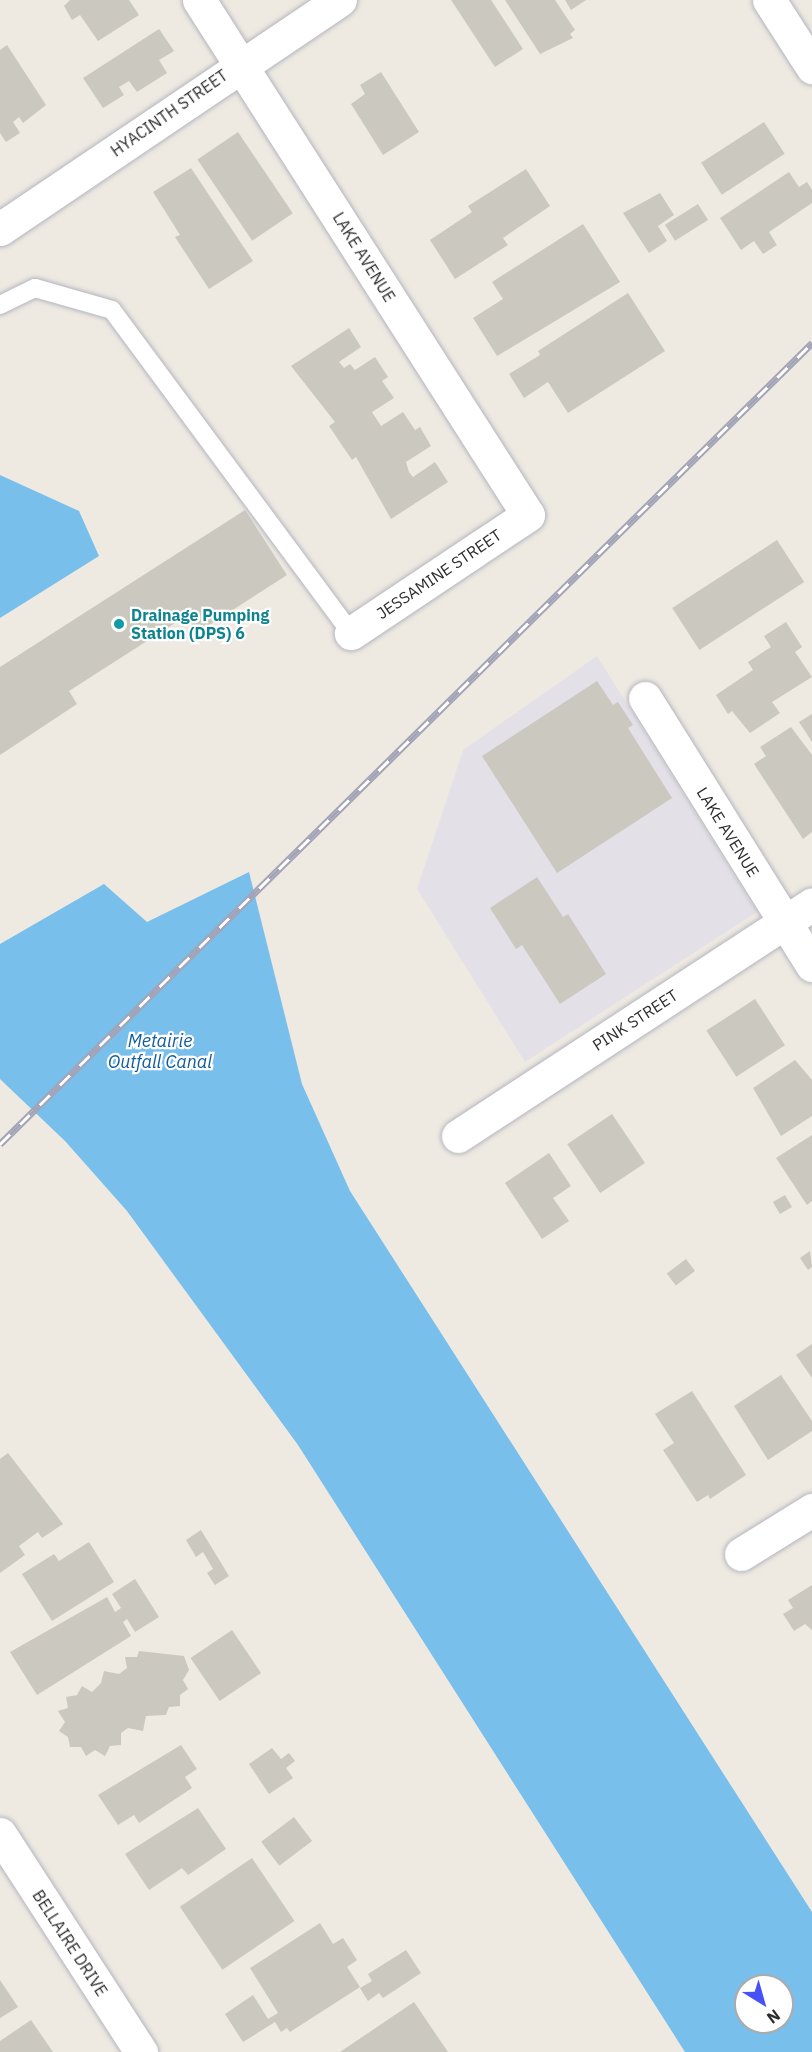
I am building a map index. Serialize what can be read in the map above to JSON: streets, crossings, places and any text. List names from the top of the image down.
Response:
{
  "streets": {
    "street": [
      "HYACINTH STREET",
      "LAKE AVENUE",
      "JESSAMINE STREET",
      "PINK STREET",
      "BELLAIRE DRIVE"
    ]
  },
  "crossings": [
    ["HYACINTH STREET", "LAKE AVENUE"],
    ["LAKE AVENUE", "JESSAMINE STREET"],
    ["LAKE AVENUE", "PINK STREET"]
  ],
  "water": ["Metairie Outfall Canal"],
  "places": ["Drainage Pumping Station (DPS) 6"],
  "north": "bottom right"
}
